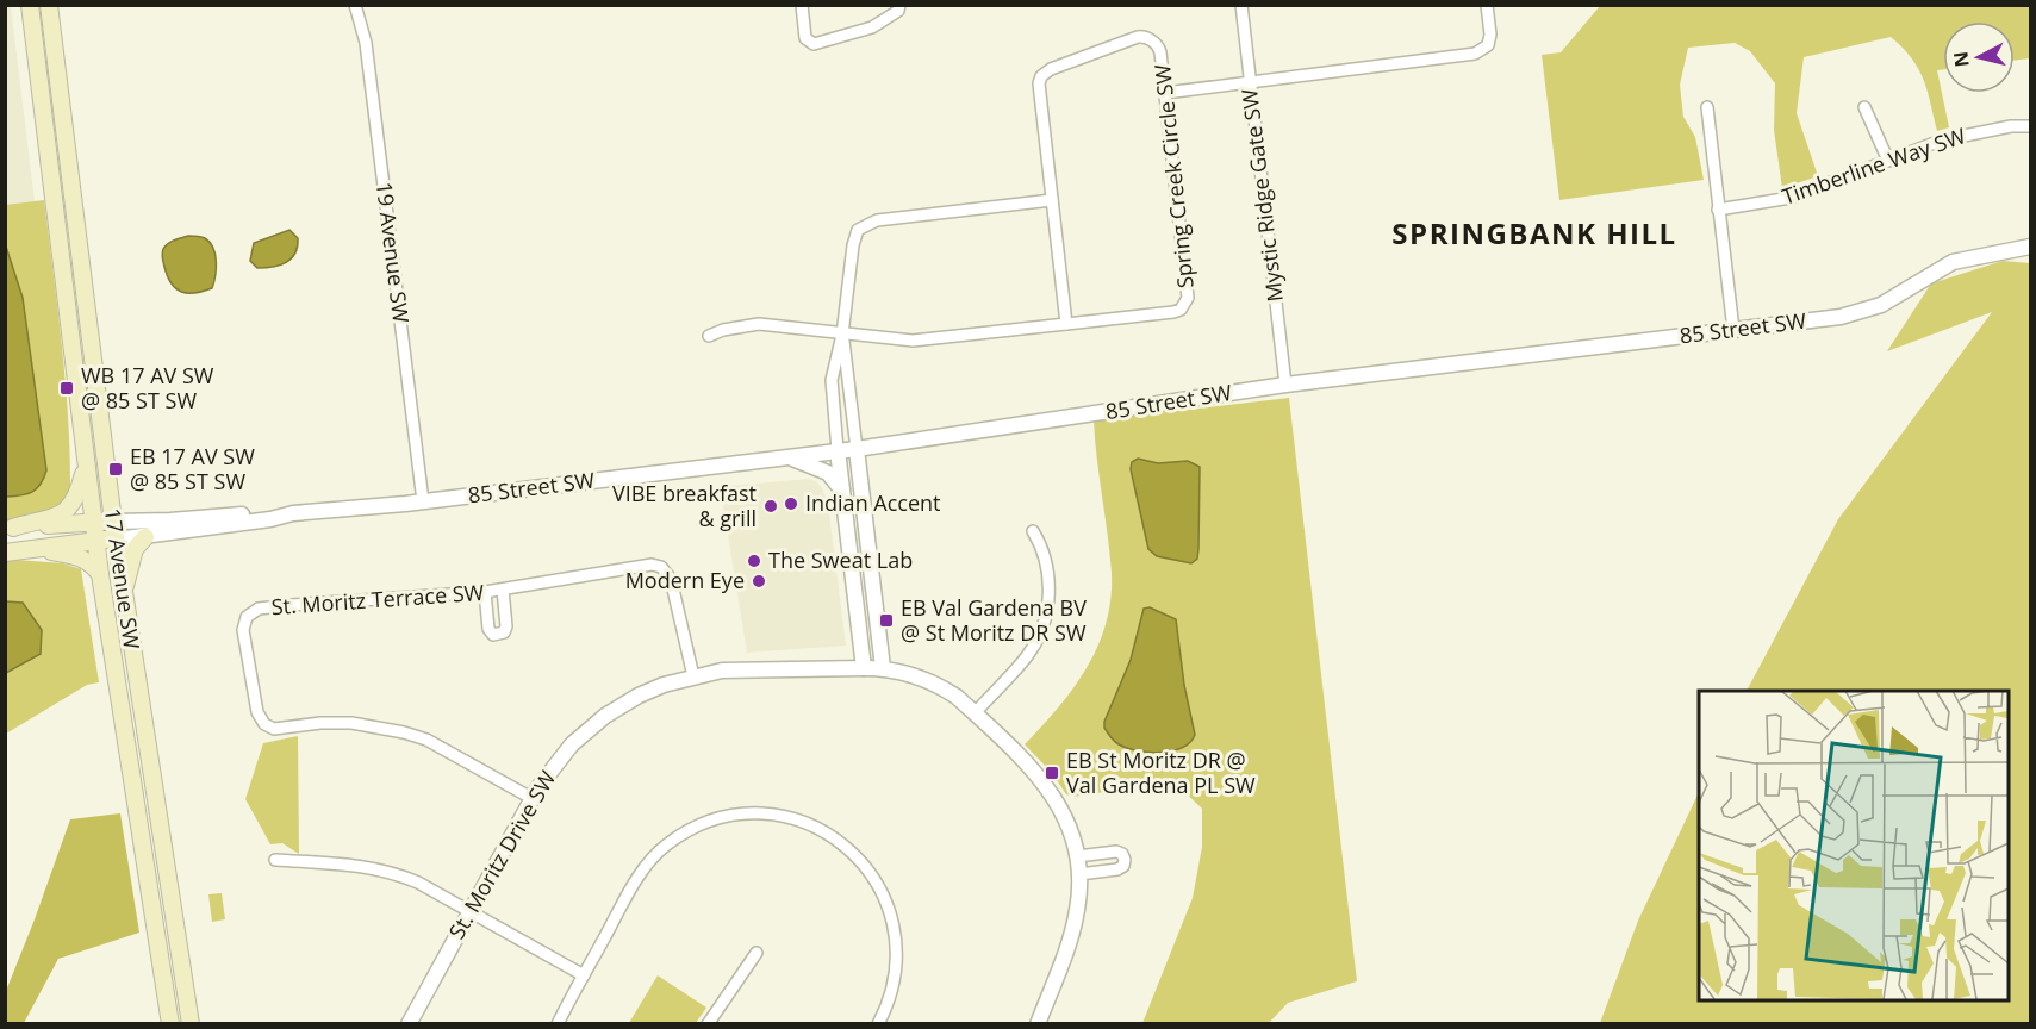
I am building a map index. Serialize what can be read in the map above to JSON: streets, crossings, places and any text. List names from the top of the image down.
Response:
{
  "streets": {
    "main road": ["85 Street SW", "17 Avenue SW"],
    "street": [
      "Timberline Way SW",
      "Spring Creek Circle SW",
      "Mystic Ridge Gate SW",
      "19 Avenue SW",
      "St. Moritz Terrace SW",
      "St. Moritz Drive SW"
    ]
  },
  "crossings": [
    ["Mystic Ridge Gate SW", "85 Street SW"],
    ["19 Avenue SW", "85 Street SW"],
    ["85 Street SW", "17 Avenue SW"],
    ["St. Moritz Terrace SW", "St. Moritz Drive SW"]
  ],
  "districts": ["SPRINGBANK HILL"],
  "places": {
    "transit": [
      "WB 17 AV SW @ 85 ST SW",
      "EB 17 AV SW @ 85 ST SW",
      "EB Val Gardena BV @ St Moritz DR SW",
      "EB St Moritz DR @ Val Gardena PL SW"
    ],
    "other": [
      "Indian Accent",
      "VIBE breakfast & grill",
      "The Sweat Lab",
      "Modern Eye"
    ]
  },
  "north": "left"
}
